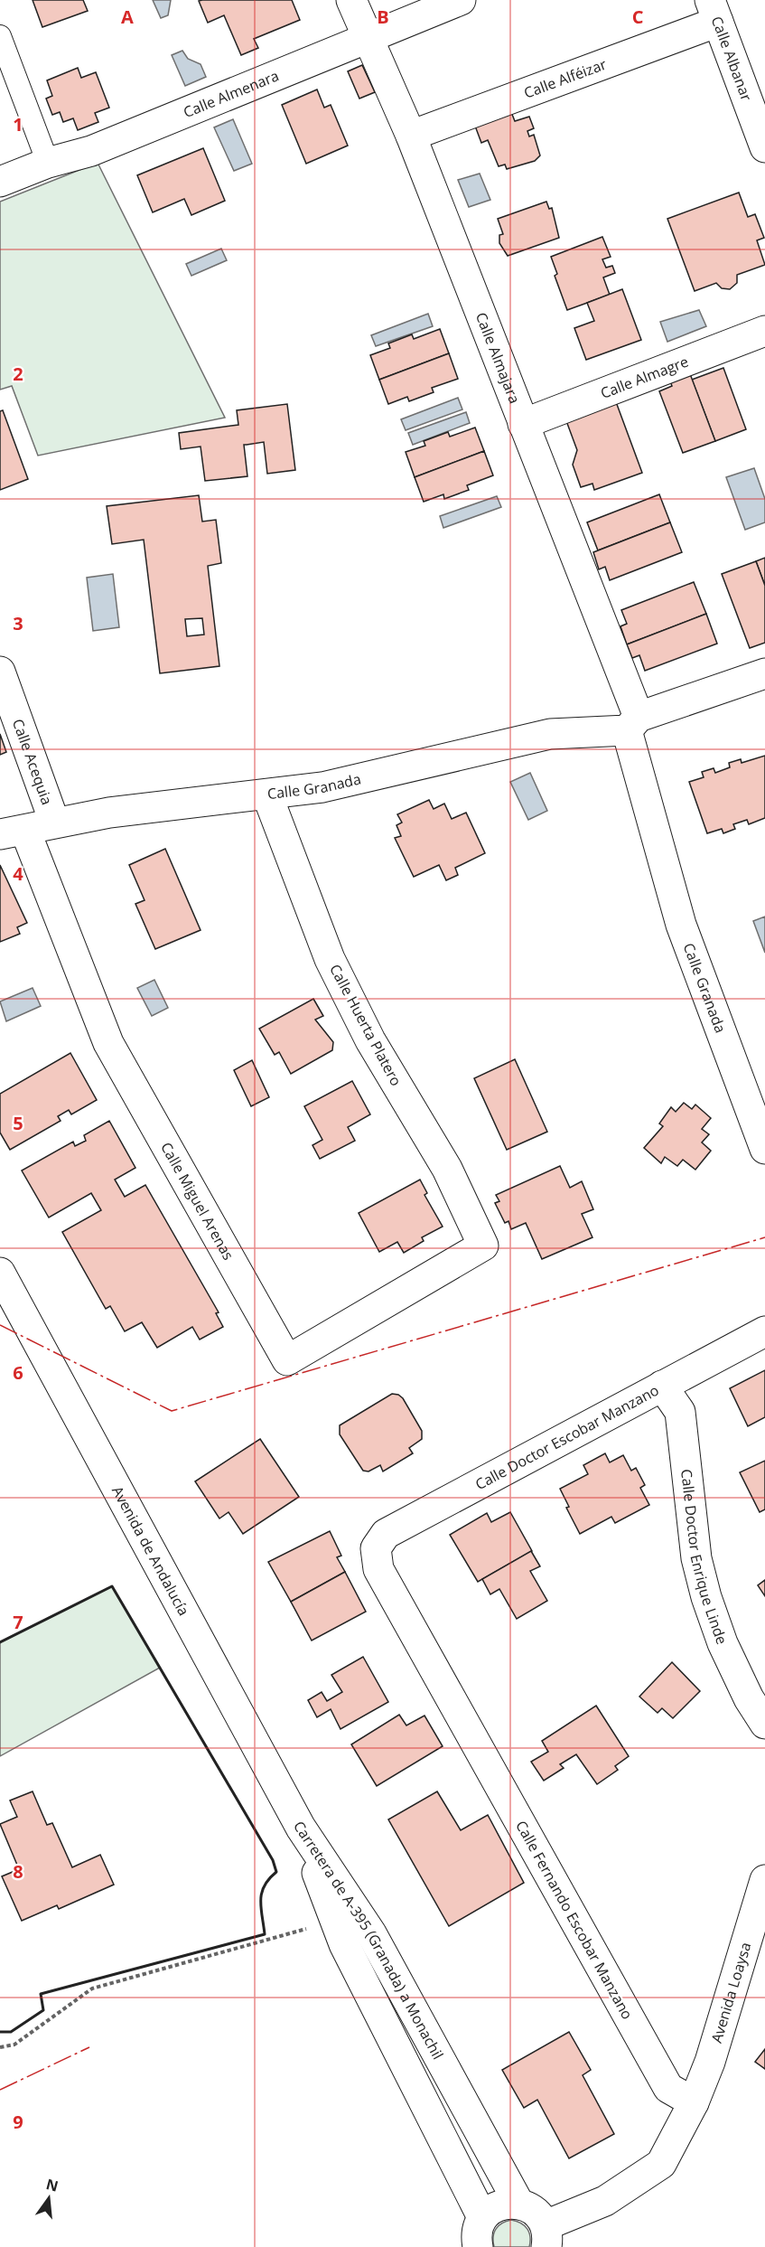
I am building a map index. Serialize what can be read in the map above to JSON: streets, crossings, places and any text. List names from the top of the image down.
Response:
{
  "streets": {
    "street": [
      "Calle Albanar",
      "Calle Alféizar",
      "Calle Almenara",
      "Calle Almajara",
      "Calle Almagre",
      "Calle Acequia",
      "Calle Granada",
      "Calle Huerta Platero",
      "Calle Miguel Arenas",
      "Calle Doctor Escobar Manzano",
      "Avenida de Andalucía",
      "Calle Doctor Enrique Linde",
      "Calle Fernando Escobar Manzano",
      "Carretera de A-395 (Granada) a Monachil",
      "Avenida Loaysa"
    ]
  },
  "crossings": [
    ["Calle Albanar", "Calle Alféizar"],
    ["Calle Alféizar", "Calle Almajara"],
    ["Calle Almenara", "Calle Almajara"],
    ["Calle Almajara", "Calle Almagre"],
    ["Calle Almajara", "Calle Granada"],
    ["Calle Acequia", "Calle Granada"],
    ["Calle Granada", "Calle Huerta Platero"],
    ["Calle Granada", "Calle Miguel Arenas"],
    ["Calle Huerta Platero", "Calle Miguel Arenas"],
    ["Calle Doctor Escobar Manzano", "Calle Doctor Enrique Linde"],
    ["Calle Doctor Escobar Manzano", "Calle Fernando Escobar Manzano"],
    ["Avenida de Andalucía", "Carretera de A-395 (Granada) a Monachil"],
    ["Calle Fernando Escobar Manzano", "Avenida Loaysa"]
  ],
  "north": "top",
  "grid": {
    "columns": ["A", "B", "C"],
    "rows": [
      "1",
      "2",
      "3",
      "4",
      "5",
      "6",
      "7",
      "8",
      "9"
    ]
  }
}
